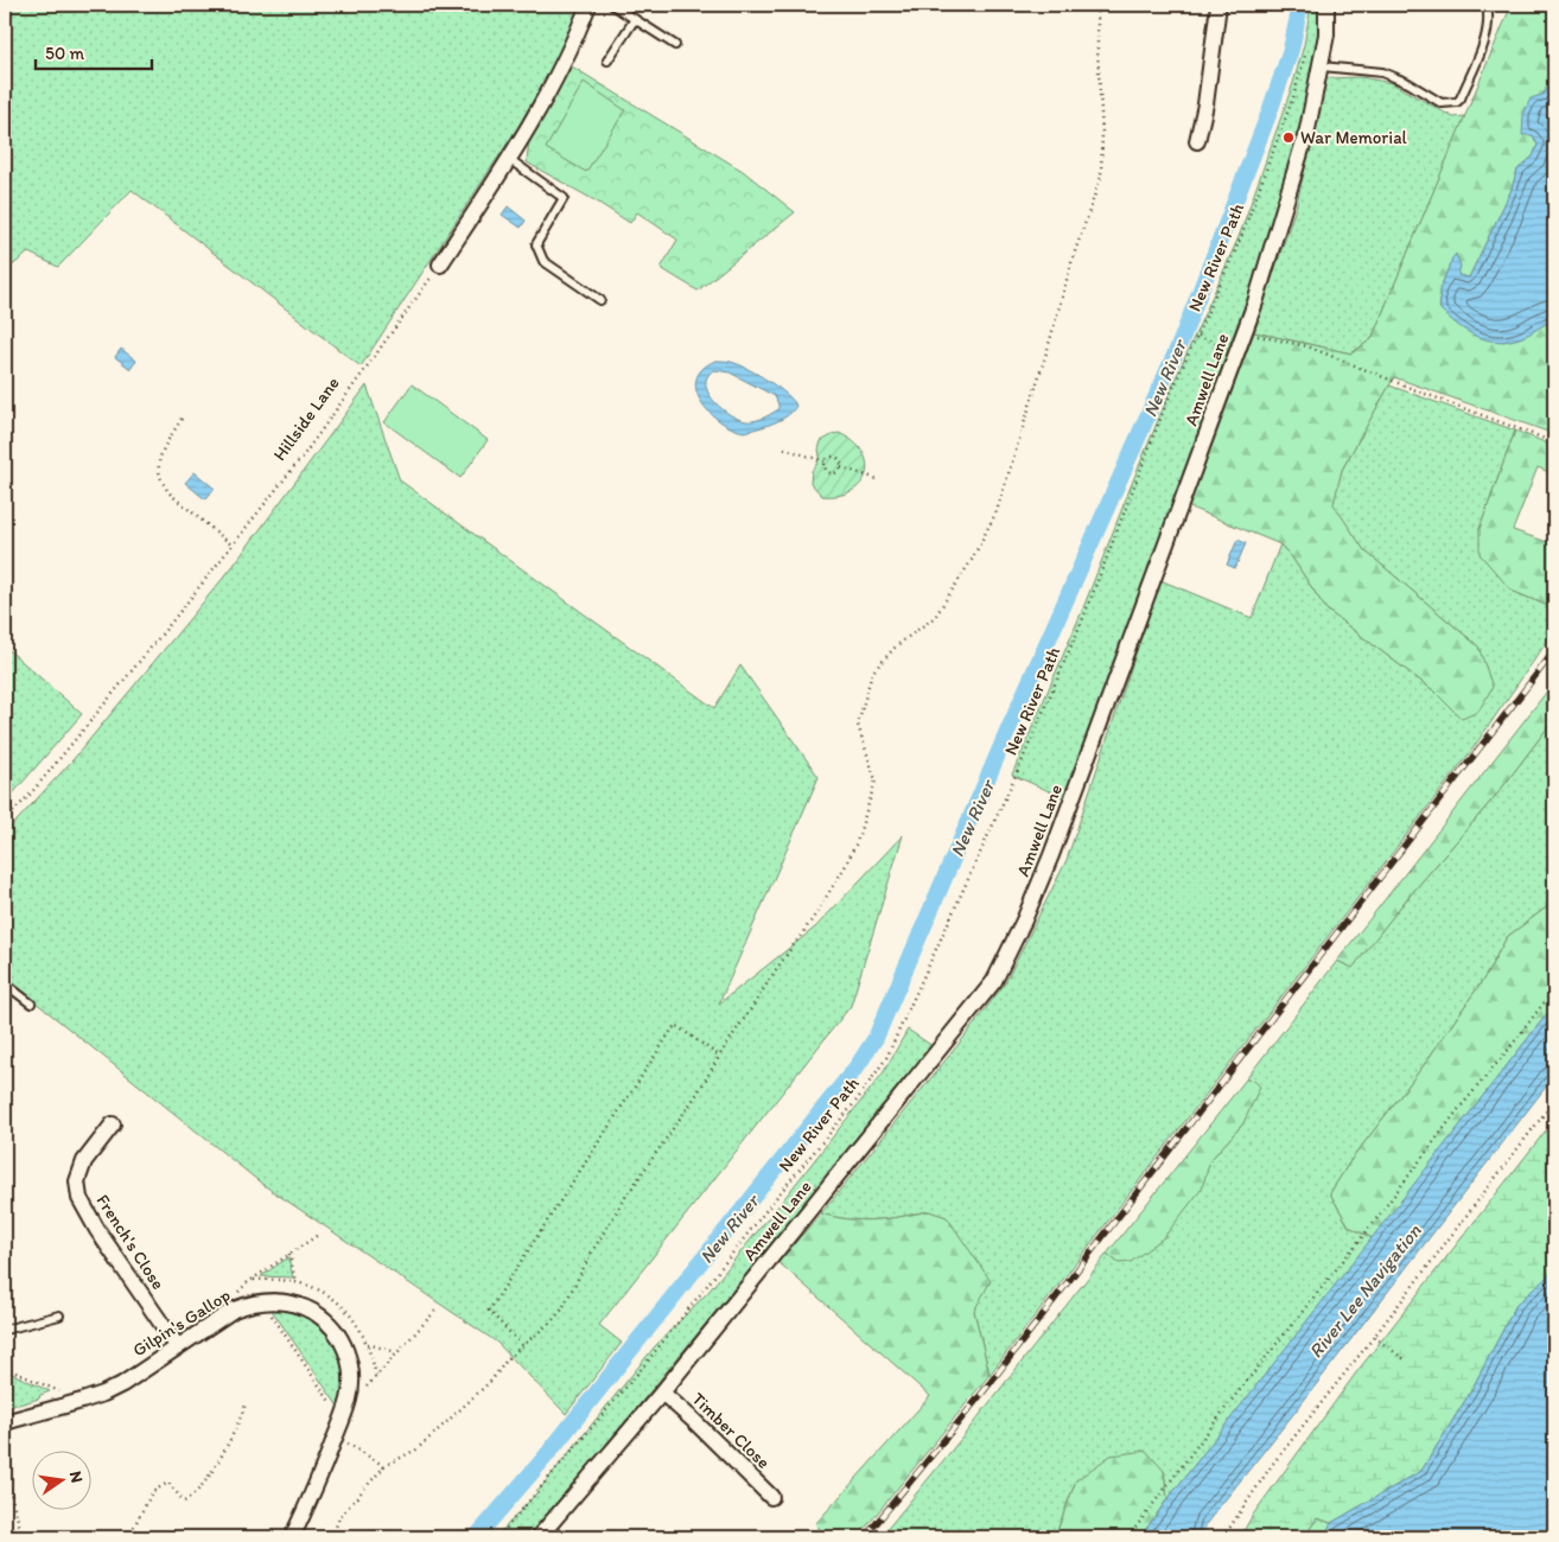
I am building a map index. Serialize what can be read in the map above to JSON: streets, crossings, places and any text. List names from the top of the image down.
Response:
{
  "streets": {
    "street": [
      "Amwell Lane",
      "French's Close",
      "Gilpin's Gallop",
      "Timber Close"
    ],
    "path": ["New River Path", "Hillside Lane"]
  },
  "crossings": [
    ["Amwell Lane", "Timber Close"],
    ["French's Close", "Gilpin's Gallop"]
  ],
  "water": ["New River", "River Lee Navigation"],
  "places": ["War Memorial"],
  "scale_bar": "50 m",
  "north": "right"
}
